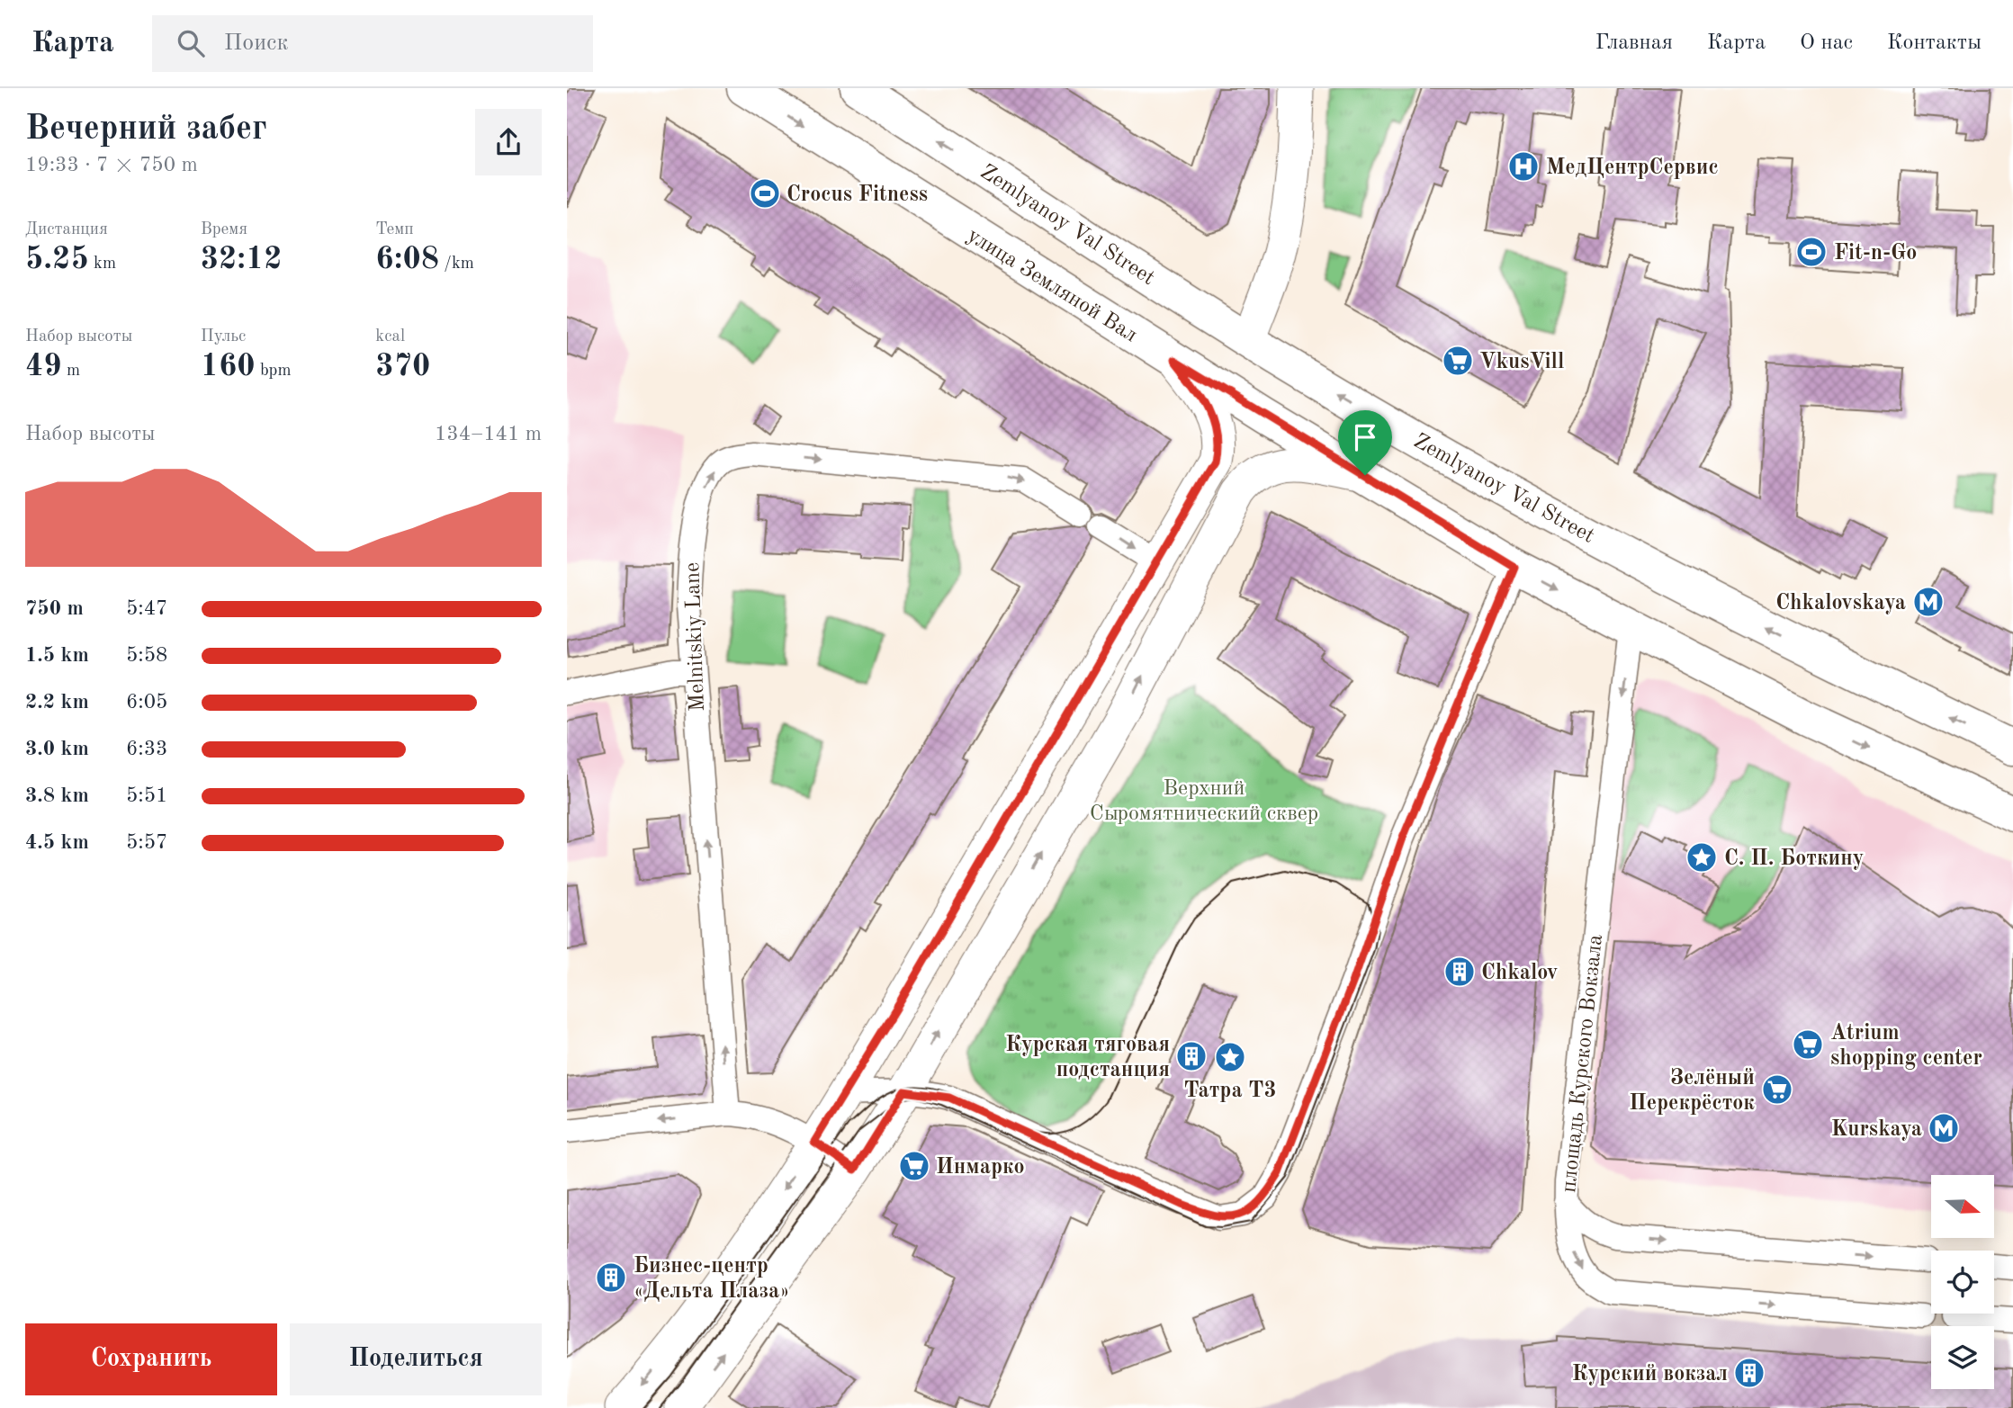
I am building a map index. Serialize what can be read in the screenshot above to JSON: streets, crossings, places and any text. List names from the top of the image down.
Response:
{
  "streets": {
    "main road": ["Zemlyanoy Val Street", "улица Земляной Вал"],
    "street": ["Melnitskiy Lane", "площадь Курского Вокзала"]
  },
  "one_way": ["улица Земляной Вал"],
  "parks": ["Верхний Сыромятнический сквер"],
  "places": {
    "hospital": ["МедЦентрСервис"],
    "sports": ["Crocus Fitness", "Fit-n-Go"],
    "supermarket": [
      "VkusVill",
      "Atrium shopping center",
      "Зелёный Перекрёсток",
      "Инмарко"
    ],
    "metro station": ["Chkalovskaya", "Kurskaya"],
    "place": ["С. П. Боткину", "Татра T3"],
    "building": [
      "Chkalov",
      "Курская тяговая подстанция",
      "Бизнес-центр «Дельта Плаза»",
      "Курский вокзал"
    ]
  },
  "north": "right",
  "page": {
    "header": "Карта",
    "search": "Поиск",
    "nav": [
      "Главная",
      "Карта",
      "О нас",
      "Контакты"
    ],
    "heading": ["Вечерний забег", "19:33 · 7 × 750 m"],
    "stats": [
      ["Дистанция", "5.25 km"],
      ["Время", "32:12"],
      ["Темп", "6:08 /km"],
      ["Набор высоты", "49 m"],
      ["Пульс", "160 bpm"],
      ["kcal", "370"]
    ],
    "chart": ["Набор высоты", "134–141 m"],
    "list": [
      {
        "name": "750 m",
        "note": "5:47"
      },
      {
        "name": "1.5 km",
        "note": "5:58"
      },
      {
        "name": "2.2 km",
        "note": "6:05"
      },
      {
        "name": "3.0 km",
        "note": "6:33"
      },
      {
        "name": "3.8 km",
        "note": "5:51"
      },
      {
        "name": "4.5 km",
        "note": "5:57"
      }
    ],
    "buttons": ["Сохранить", "Поделиться"]
  }
}
